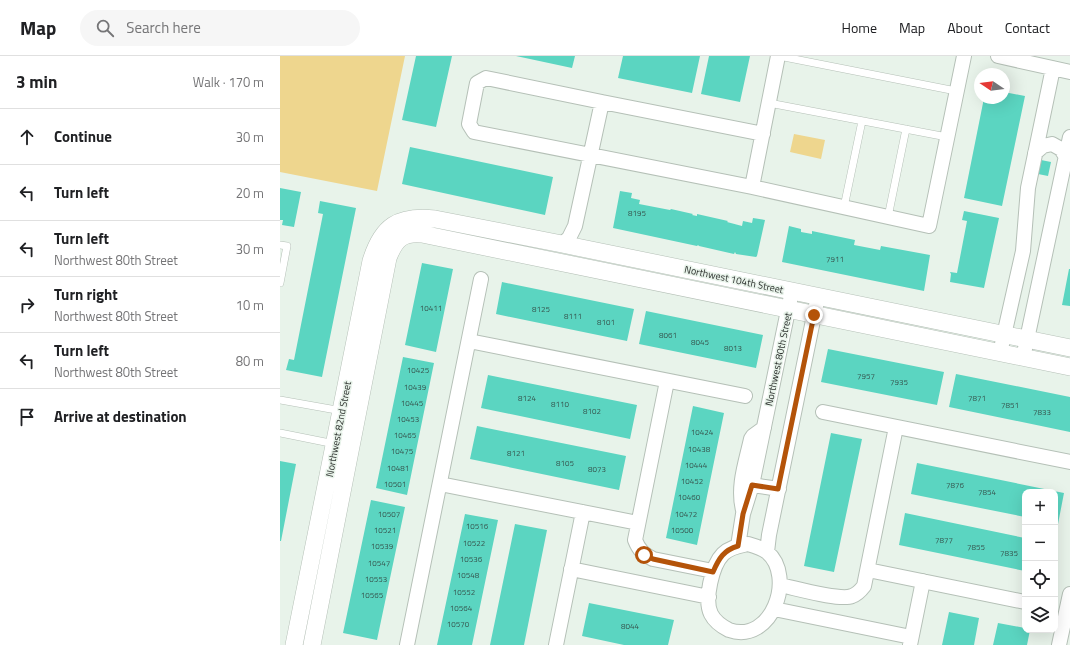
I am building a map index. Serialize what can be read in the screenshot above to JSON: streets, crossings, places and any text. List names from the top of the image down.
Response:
{
  "streets": {
    "street": ["Northwest 104th Street", "Northwest 80th Street", "Northwest 82nd Street"]
  },
  "crossings": [
    ["Northwest 104th Street", "Northwest 80th Street"],
    ["Northwest 104th Street", "Northwest 82nd Street"]
  ],
  "house_numbers": [
    "8195",
    "7911",
    "10411",
    "8125",
    "8111",
    "8101",
    "8061",
    "8045",
    "8013",
    "10425",
    "7957",
    "7935",
    "10439",
    "8124",
    "7871",
    "10445",
    "8110",
    "7851",
    "8102",
    "7833",
    "10453",
    "10424",
    "10465",
    "10438",
    "10475",
    "8121",
    "8105",
    "10444",
    "10481",
    "8073",
    "10452",
    "10501",
    "7876",
    "7854",
    "10460",
    "10507",
    "10472",
    "10516",
    "10521",
    "10500",
    "7877",
    "10522",
    "10539",
    "7855",
    "7835",
    "10536",
    "10547",
    "10548",
    "10553",
    "10552",
    "10565",
    "10564",
    "10570",
    "8044"
  ],
  "north": "left",
  "page": {
    "header": "Map",
    "search": "Search here",
    "nav": [
      "Home",
      "Map",
      "About",
      "Contact"
    ],
    "heading": ["3 min", "Walk · 170 m"],
    "list": [
      ["Continue", "30 m"],
      ["Turn left", "20 m"],
      ["Turn left", "Northwest 80th Street", "30 m"],
      ["Turn right", "Northwest 80th Street", "10 m"],
      ["Turn left", "Northwest 80th Street", "80 m"],
      "Arrive at destination"
    ],
    "map_buttons": ["+", "−"]
  }
}
